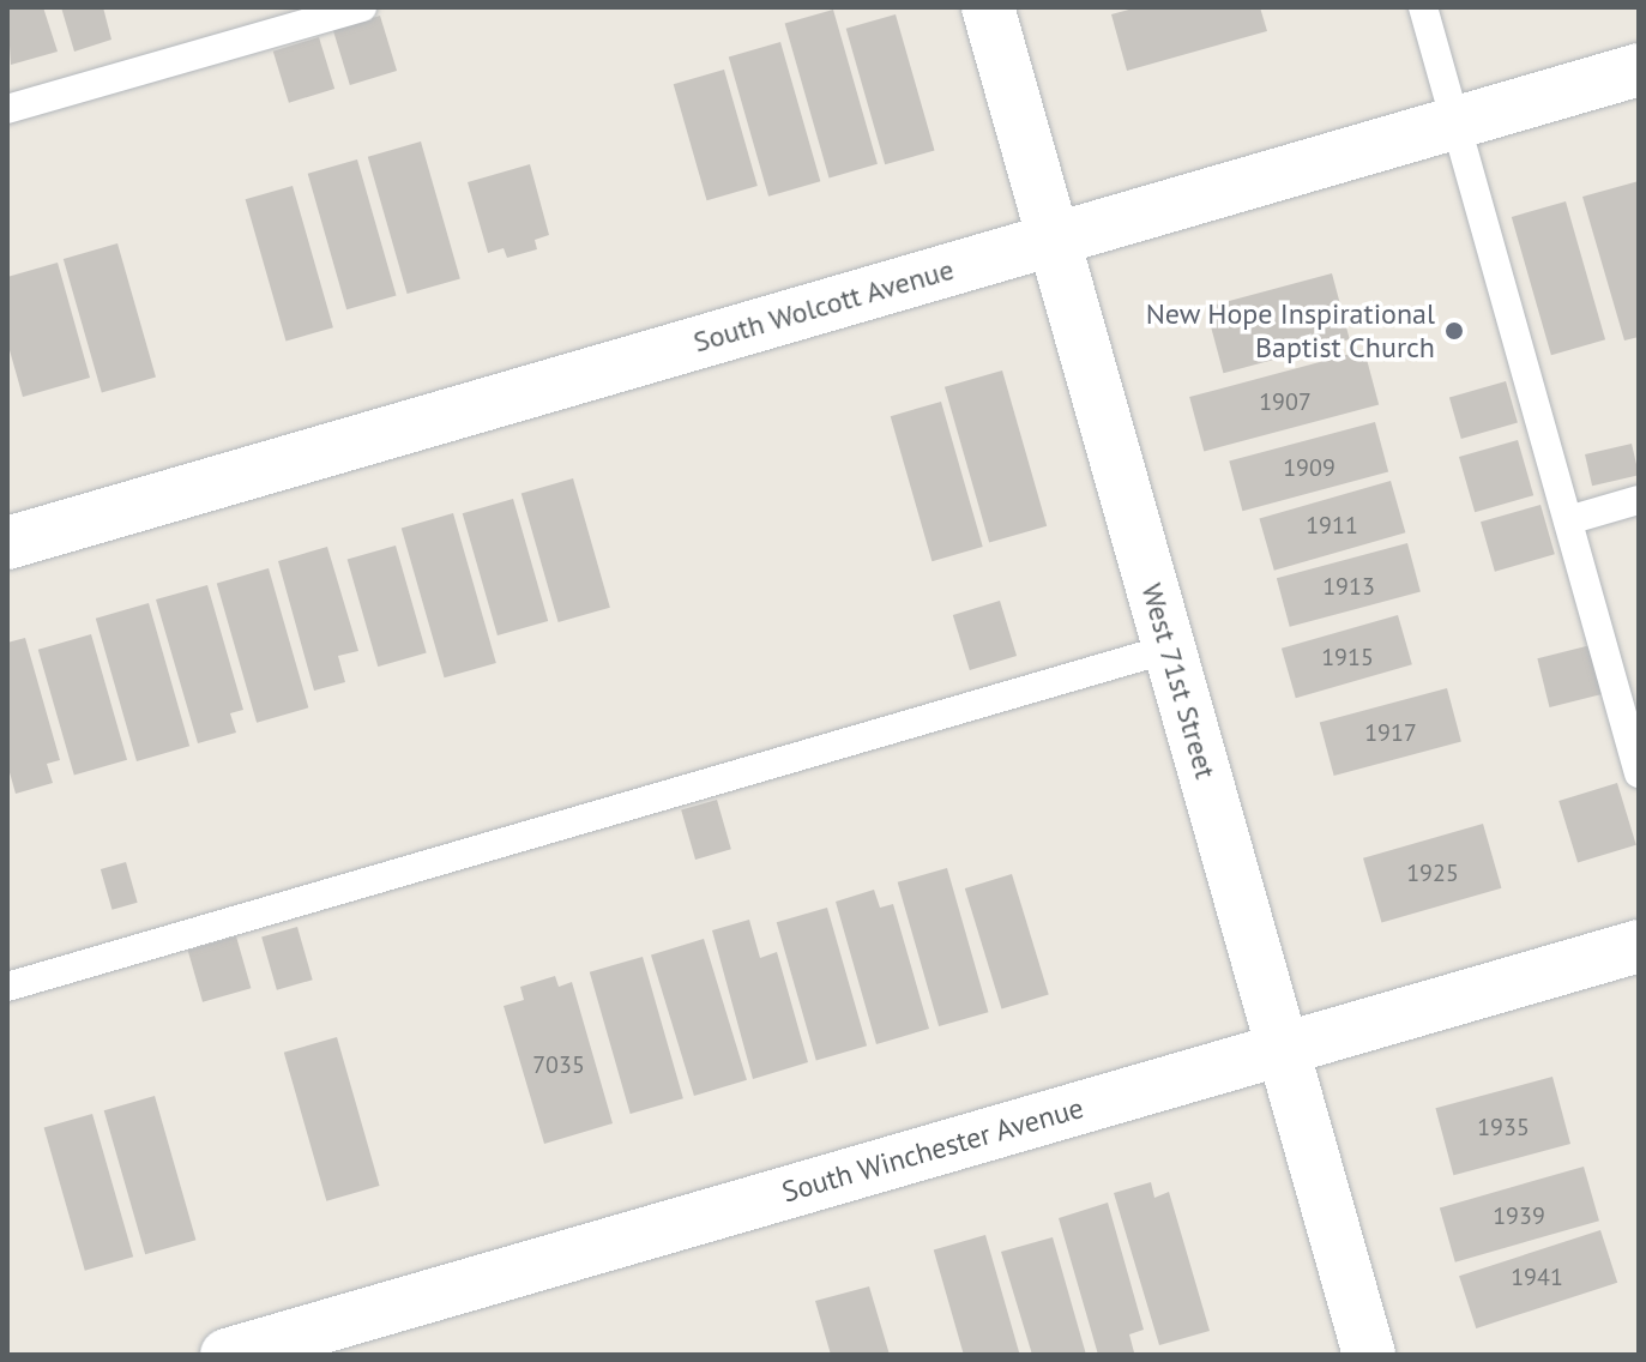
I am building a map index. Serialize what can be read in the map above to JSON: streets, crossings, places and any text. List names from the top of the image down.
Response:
{
  "streets": {
    "street": ["South Wolcott Avenue", "West 71st Street", "South Winchester Avenue"]
  },
  "crossings": [
    ["South Wolcott Avenue", "West 71st Street"],
    ["West 71st Street", "South Winchester Avenue"]
  ],
  "places": ["New Hope Inspirational Baptist Church"],
  "house_numbers": [
    "1907",
    "1909",
    "1911",
    "1913",
    "1915",
    "1917",
    "1925",
    "7035",
    "1935",
    "1939",
    "1941"
  ]
}
